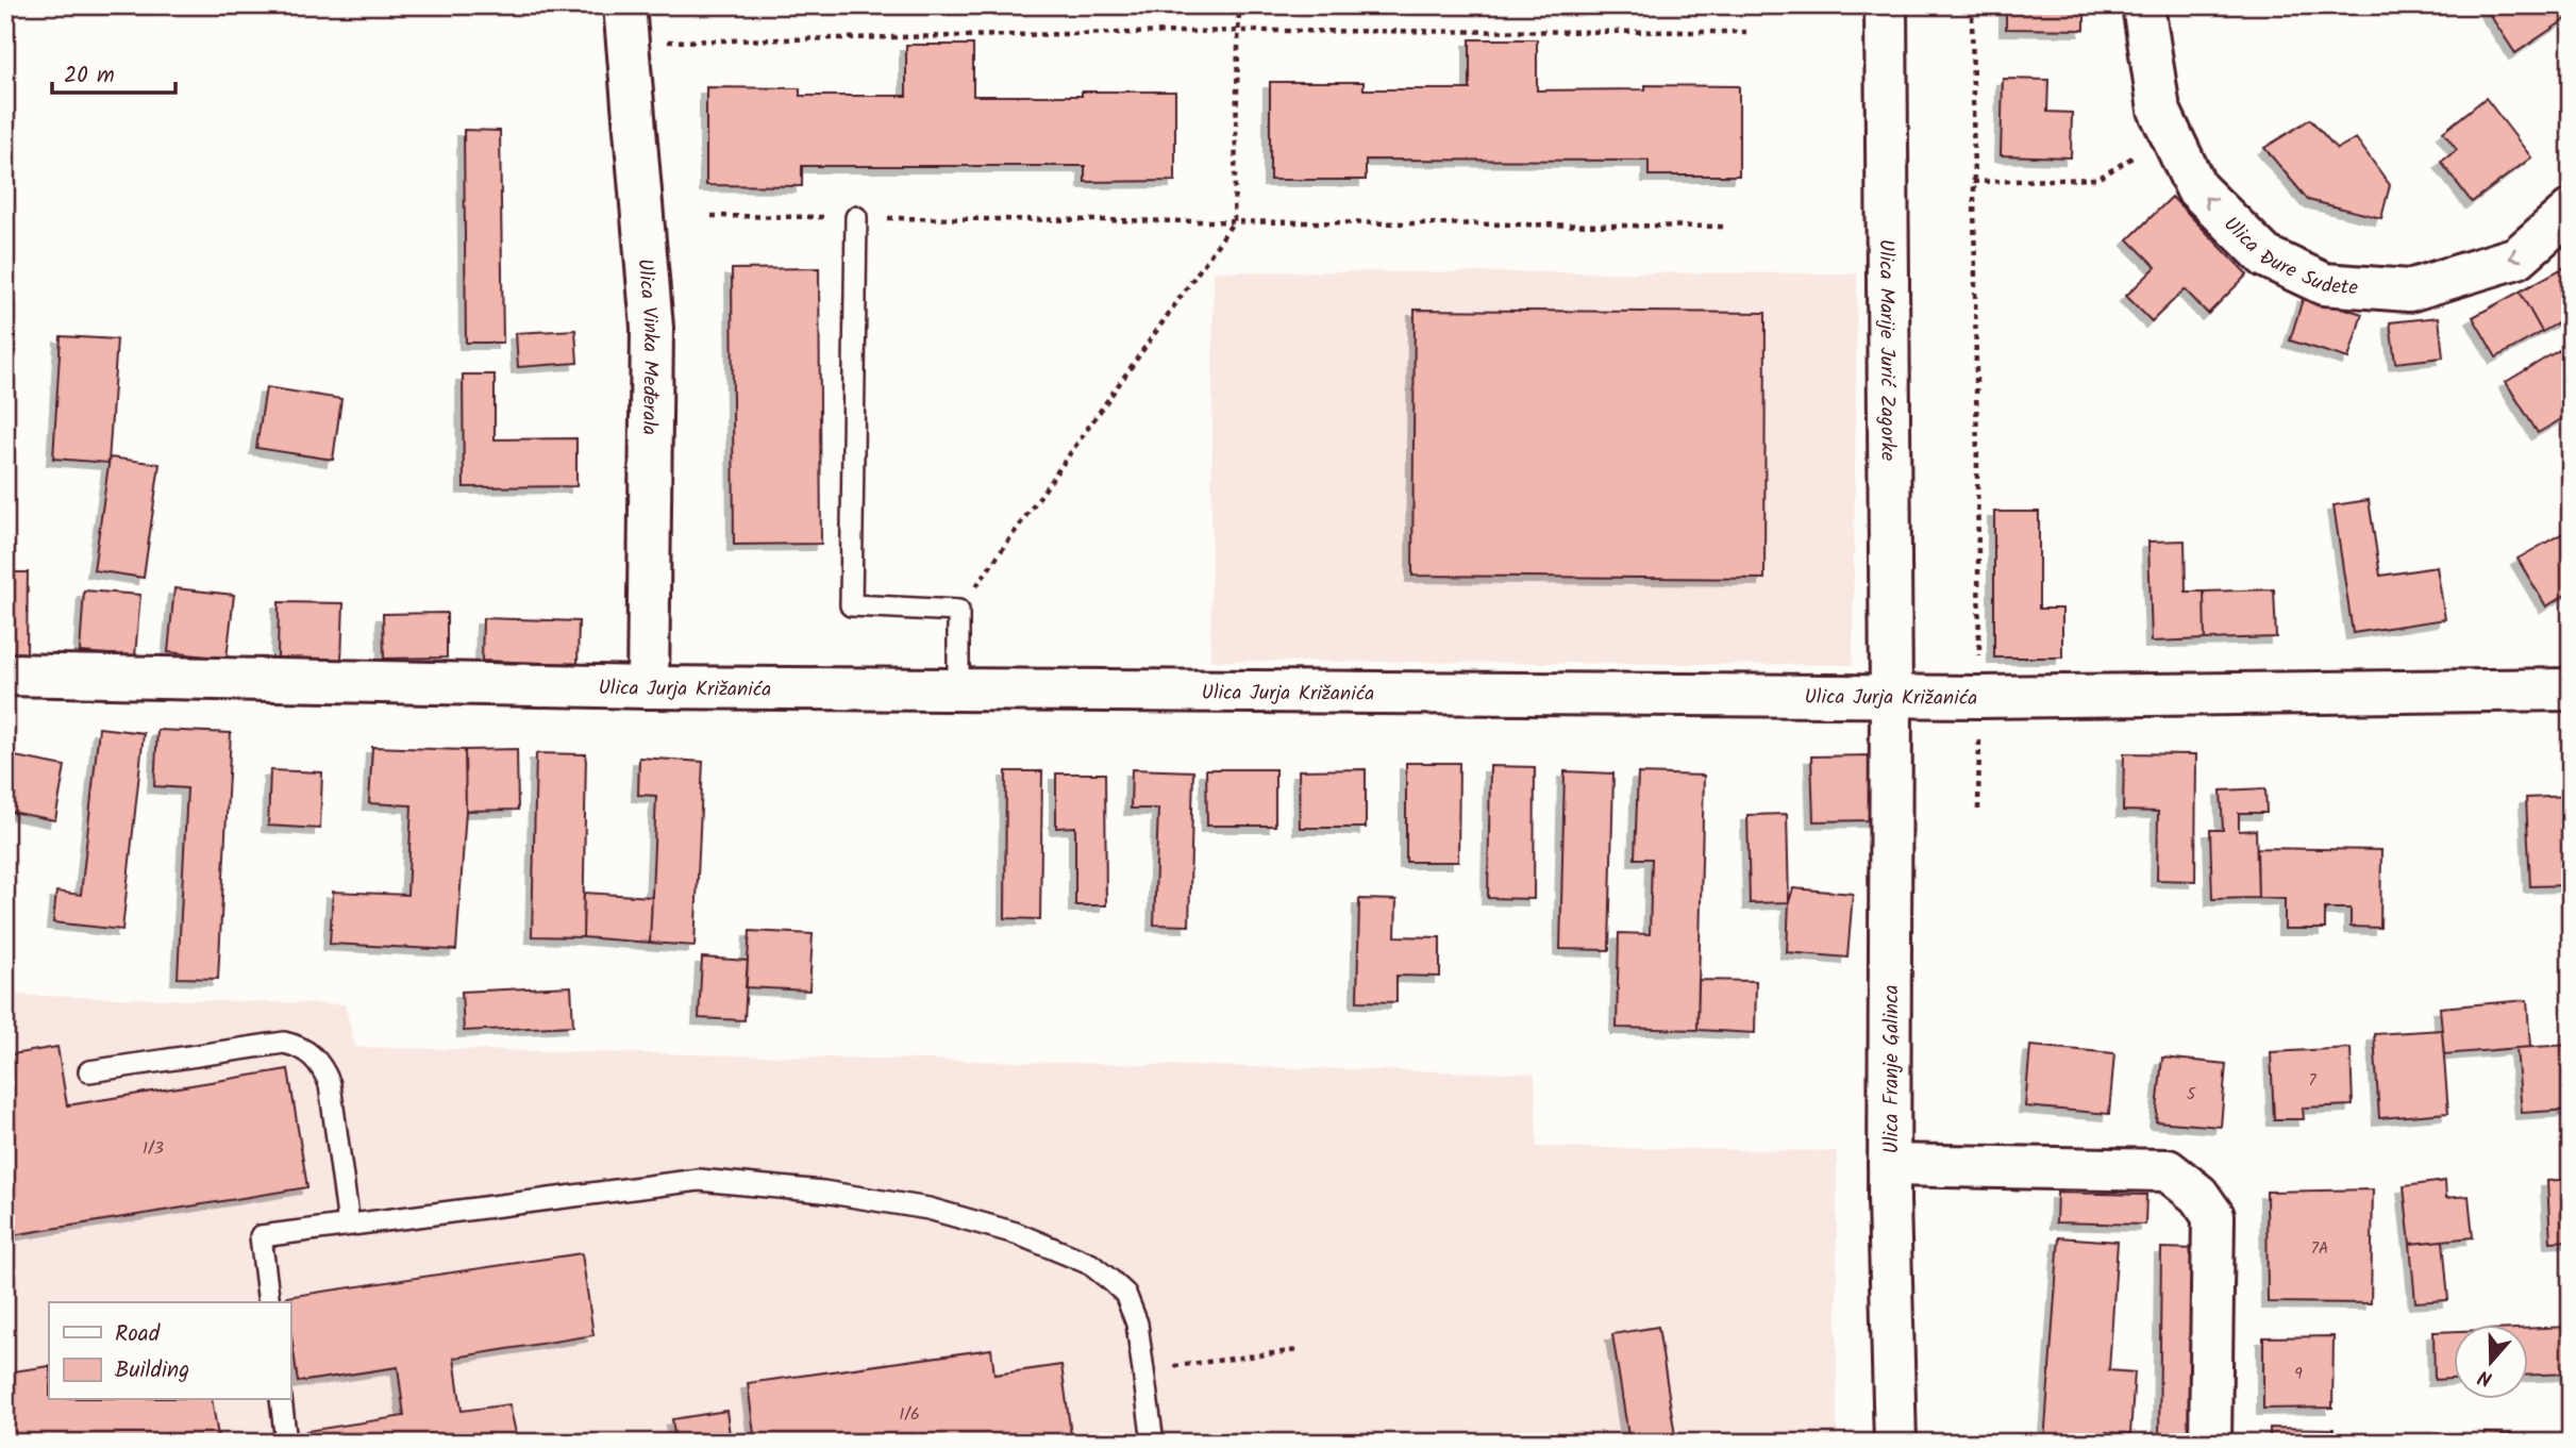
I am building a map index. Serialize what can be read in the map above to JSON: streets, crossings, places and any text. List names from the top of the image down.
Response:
{
  "streets": {
    "street": [
      "Ulica Đure Sudete",
      "Ulica Vinka Međerala",
      "Ulica Marije Jurić Zagorke",
      "Ulica Jurja Križanića",
      "Ulica Franje Galinca"
    ]
  },
  "crossings": [
    ["Ulica Vinka Međerala", "Ulica Jurja Križanića"],
    ["Ulica Marije Jurić Zagorke", "Ulica Jurja Križanića"],
    ["Ulica Marije Jurić Zagorke", "Ulica Franje Galinca"],
    ["Ulica Jurja Križanića", "Ulica Franje Galinca"]
  ],
  "one_way": ["Ulica Đure Sudete"],
  "house_numbers": [
    "7",
    "5",
    "1/3",
    "7A",
    "9",
    "1/6"
  ],
  "legend": ["Road", "Building"],
  "scale_bar": "20 m",
  "north": "bottom"
}
